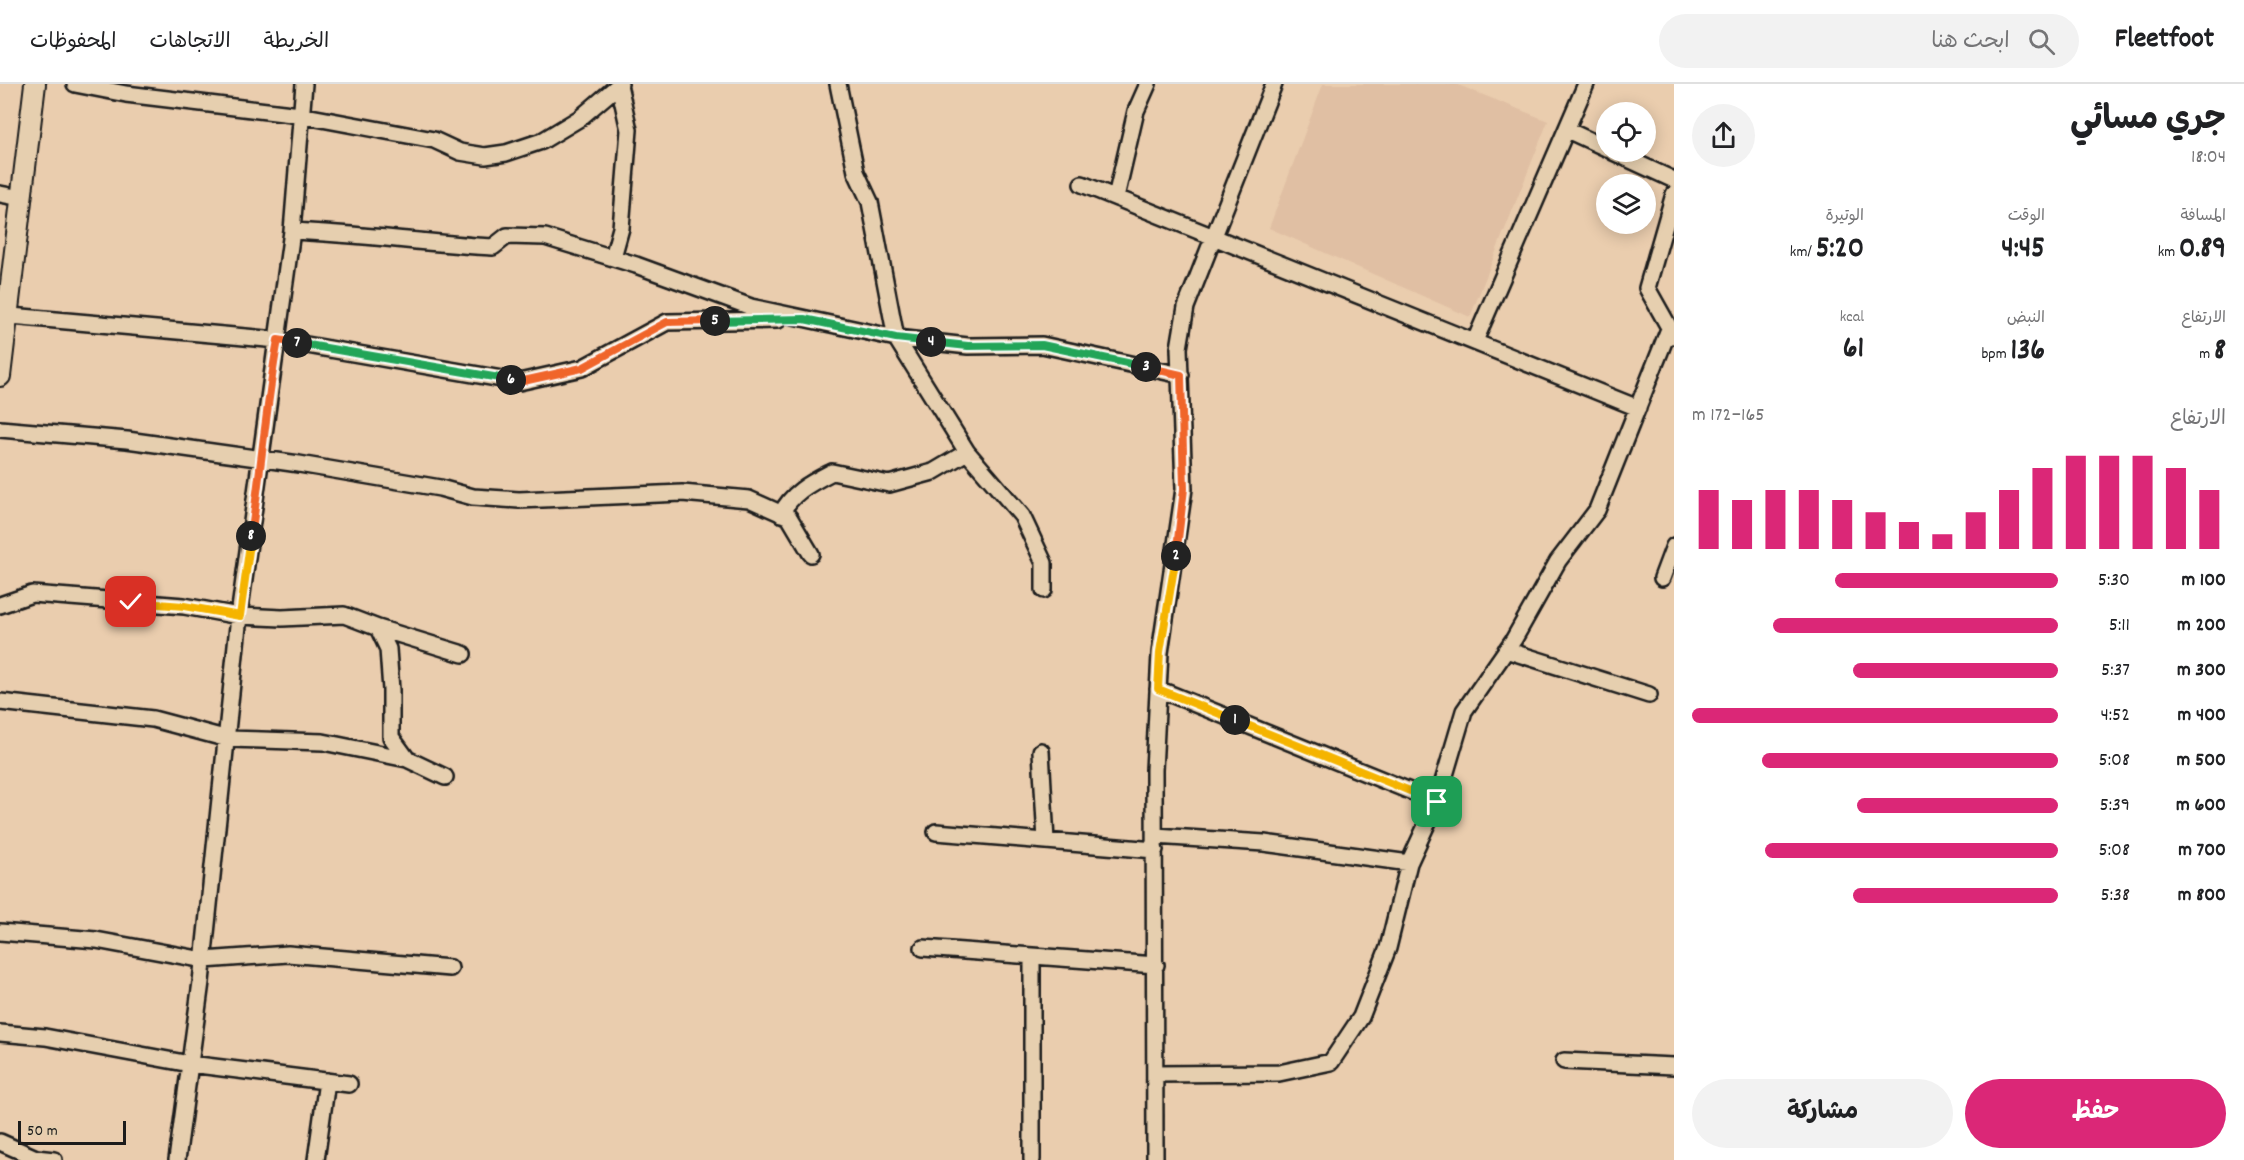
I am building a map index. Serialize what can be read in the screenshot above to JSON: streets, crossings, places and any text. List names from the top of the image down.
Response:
{
  "scale_bar": "50 m",
  "page": {
    "header": "Fleetfoot",
    "search": "ابحث هنا",
    "nav": ["الخريطة", "الاتجاهات", "المحفوظات"],
    "heading": ["جري مسائي", "18:04"],
    "stats": [
      ["المسافة", "0.89 km"],
      ["الوقت", "4:45"],
      ["الوتيرة", "5:20 /km"],
      ["الارتفاع", "8 m"],
      ["النبض", "136 bpm"],
      ["kcal", "61"]
    ],
    "pins": [
      "5",
      "4",
      "7",
      "3",
      "6",
      "8",
      "2",
      "1"
    ],
    "chart": ["الارتفاع", "165–172 m"],
    "list": [
      {
        "name": "100 m",
        "note": "5:30"
      },
      {
        "name": "200 m",
        "note": "5:11"
      },
      {
        "name": "300 m",
        "note": "5:37"
      },
      {
        "name": "400 m",
        "note": "4:52"
      },
      {
        "name": "500 m",
        "note": "5:08"
      },
      {
        "name": "600 m",
        "note": "5:39"
      },
      {
        "name": "700 m",
        "note": "5:08"
      },
      {
        "name": "800 m",
        "note": "5:38"
      }
    ],
    "buttons": ["حفظ", "مشاركة"],
    "scale": "50 m"
  }
}
